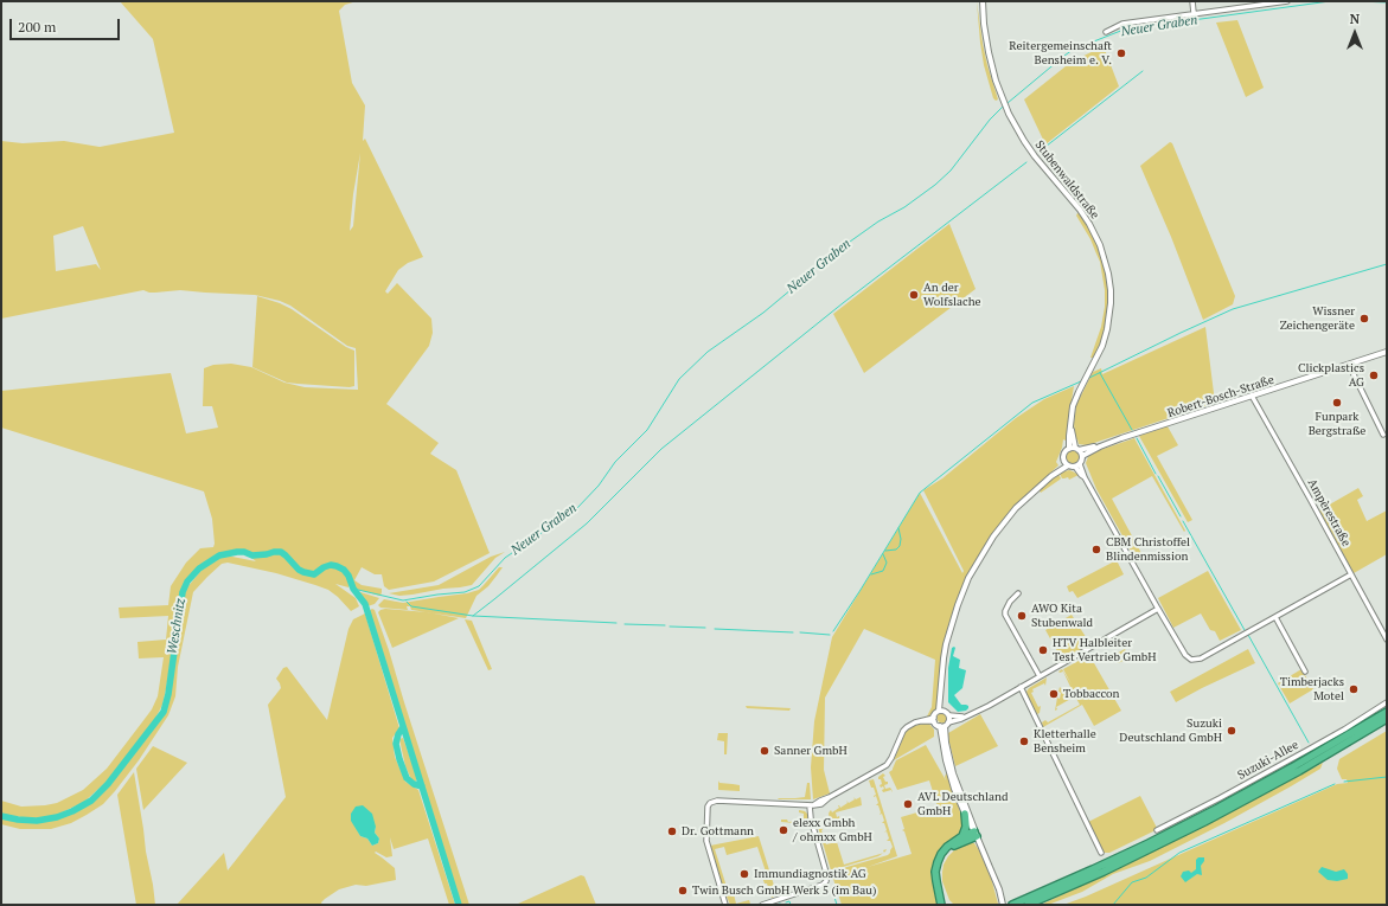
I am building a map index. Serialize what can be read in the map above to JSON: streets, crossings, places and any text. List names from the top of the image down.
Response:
{
  "streets": {
    "street": [
      "Stubenwaldstraße",
      "Robert-Bosch-Straße",
      "Ampèrestraße",
      "Suzuki-Allee"
    ]
  },
  "crossings": [
    ["Stubenwaldstraße", "Robert-Bosch-Straße"],
    ["Robert-Bosch-Straße", "Ampèrestraße"]
  ],
  "water": ["Neuer Graben", "Weschnitz"],
  "places": [
    "Reitergemeinschaft Bensheim e. V.",
    "An der Wolfslache",
    "Wissner Zeichengeräte",
    "Clickplastics AG",
    "Funpark Bergstraße",
    "CBM Christoffel Blindenmission",
    "AWO Kita Stubenwald",
    "HTV Halbleiter Test Vertrieb GmbH",
    "Timberjacks Motel",
    "Tobbaccon",
    "Suzuki Deutschland GmbH",
    "Kletterhalle Bensheim",
    "Sanner GmbH",
    "AVL Deutschland GmbH",
    "elexx Gmbh / ohmxx GmbH",
    "Dr. Gottmann",
    "Immundiagnostik AG",
    "Twin Busch GmbH Werk 5 (im Bau)"
  ],
  "scale_bar": "200 m",
  "north": "top"
}
